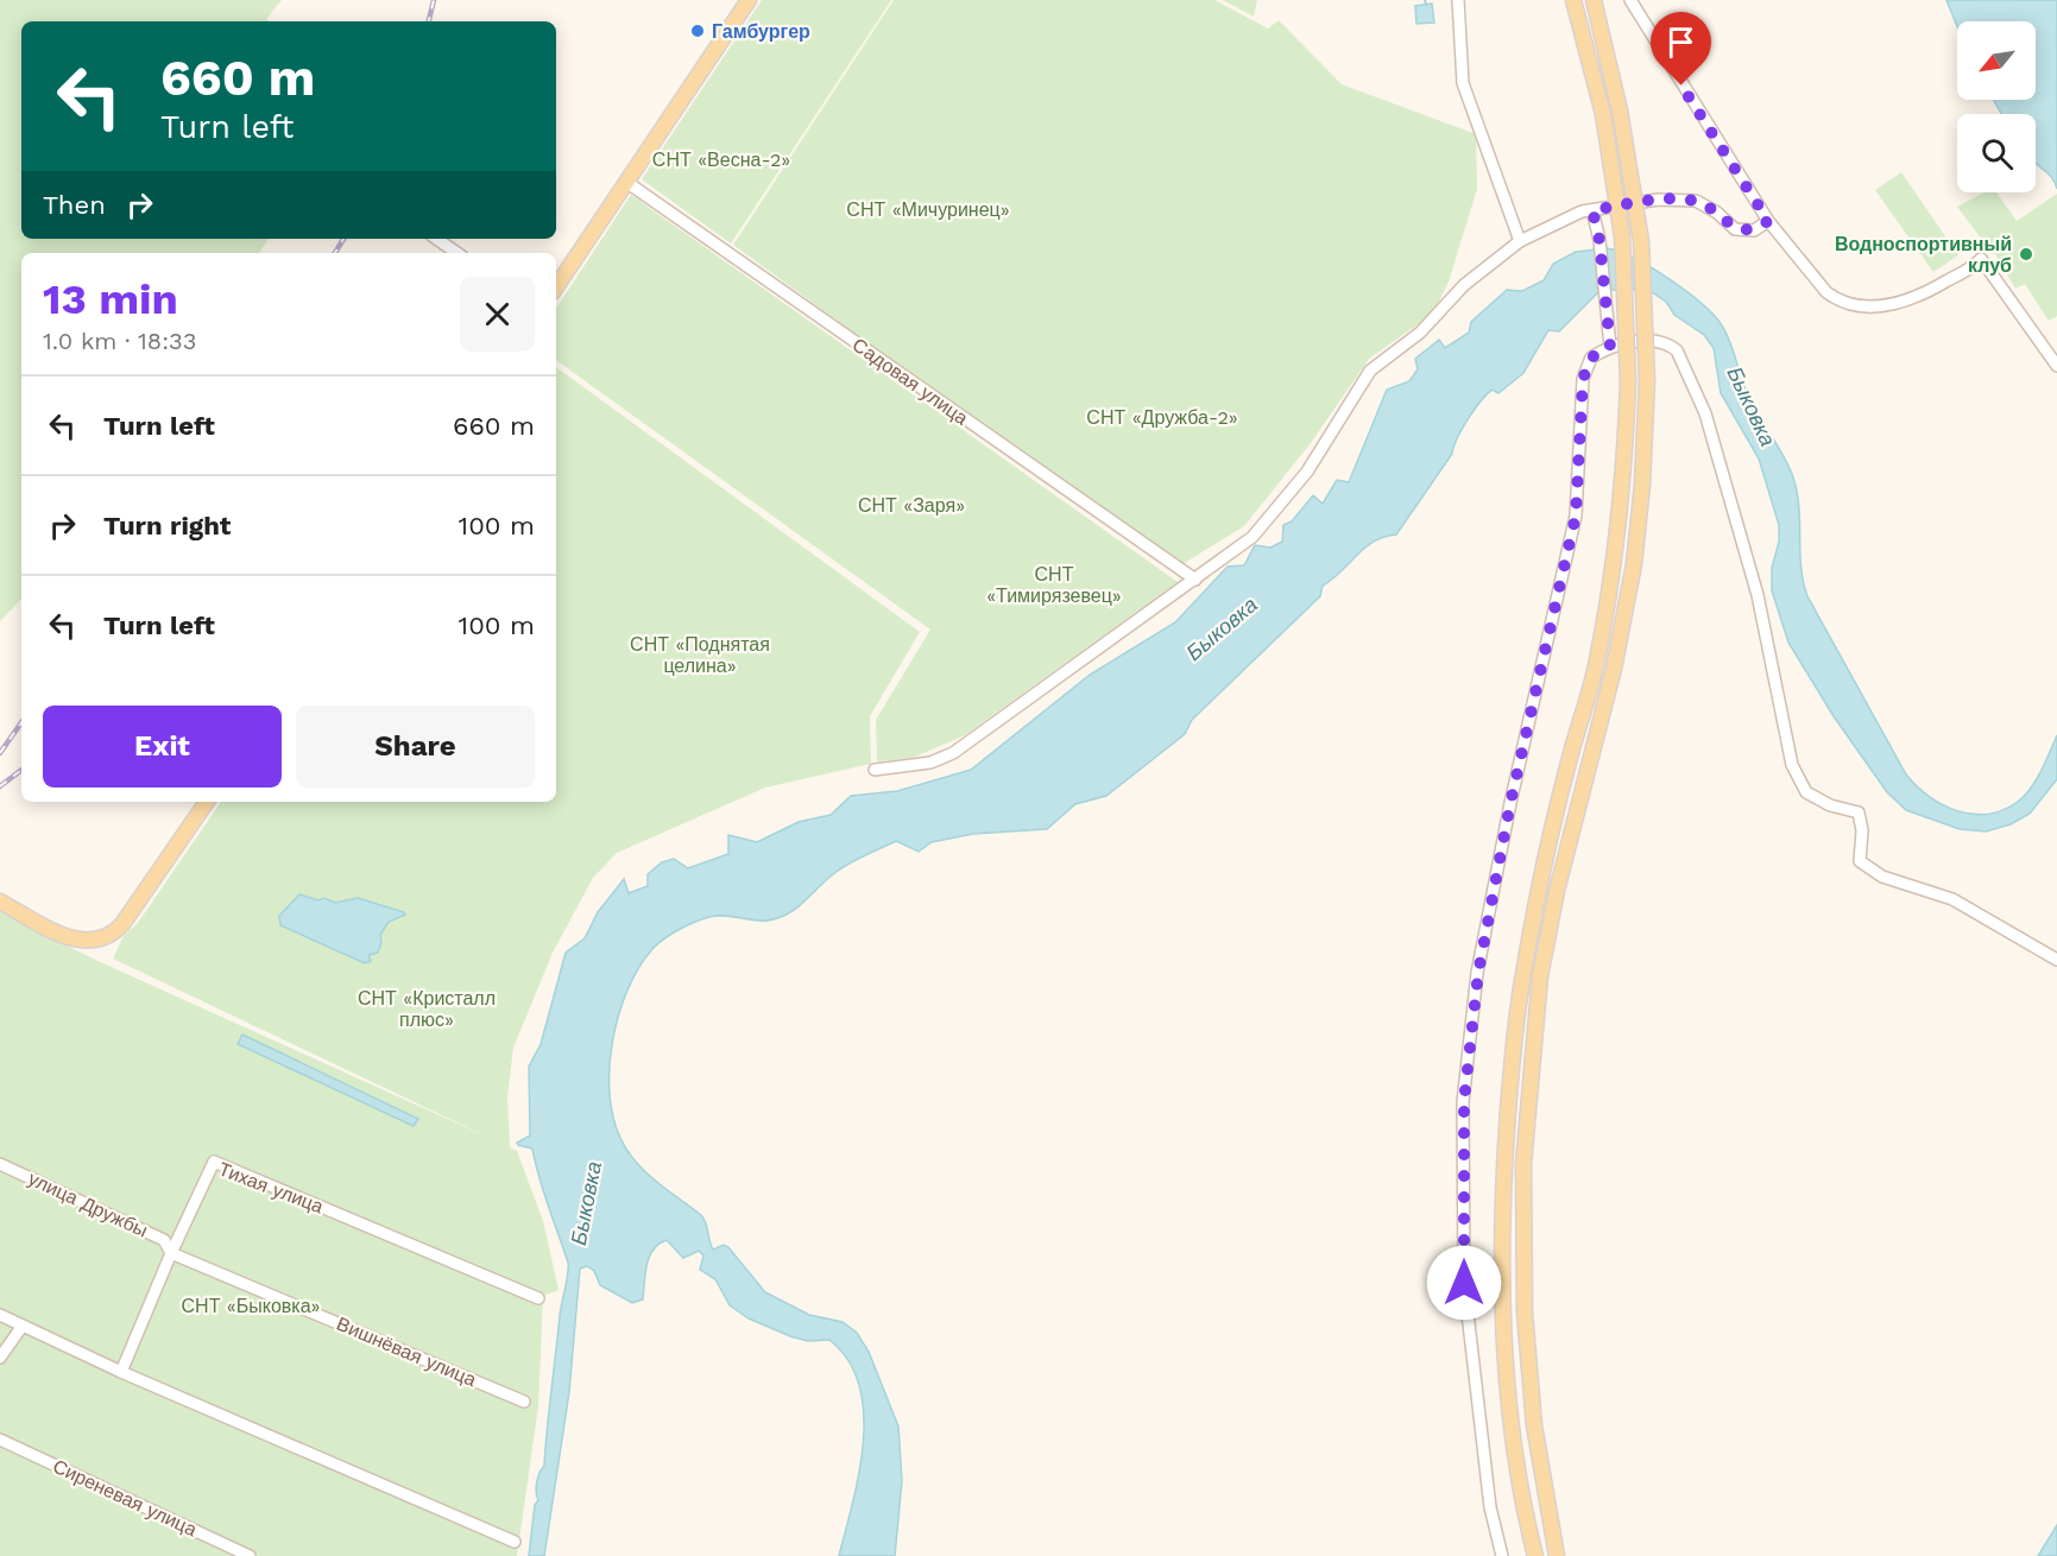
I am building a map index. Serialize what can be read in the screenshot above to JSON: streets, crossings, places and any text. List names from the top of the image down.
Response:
{
  "streets": {
    "street": [
      "Садовая улица",
      "Тихая улица",
      "улица Дружбы",
      "Вишнёвая улица",
      "Сиреневая улица"
    ]
  },
  "crossings": [
    ["Тихая улица", "улица Дружбы"],
    ["Тихая улица", "Вишнёвая улица"],
    ["улица Дружбы", "Вишнёвая улица"]
  ],
  "water": ["Быковка"],
  "parks": [
    "СНТ «Весна-2»",
    "СНТ «Мичуринец»",
    "СНТ «Дружба-2»",
    "СНТ «Заря»",
    "СНТ «Тимирязевец»",
    "СНТ «Поднятая целина»",
    "СНТ «Кристалл плюс»",
    "СНТ «Быковка»"
  ],
  "places": ["Гамбургер", "Водноспортивный клуб"],
  "north": "bottom left",
  "page": {
    "turn": ["660 m", "Turn left"],
    "then": "Then",
    "heading": ["13 min", "1.0 km · 18:33"],
    "list": [
      {
        "name": "Turn left",
        "value": "660 m"
      },
      {
        "name": "Turn right",
        "value": "100 m"
      },
      {
        "name": "Turn left",
        "value": "100 m"
      }
    ],
    "buttons": ["Exit", "Share"]
  }
}
